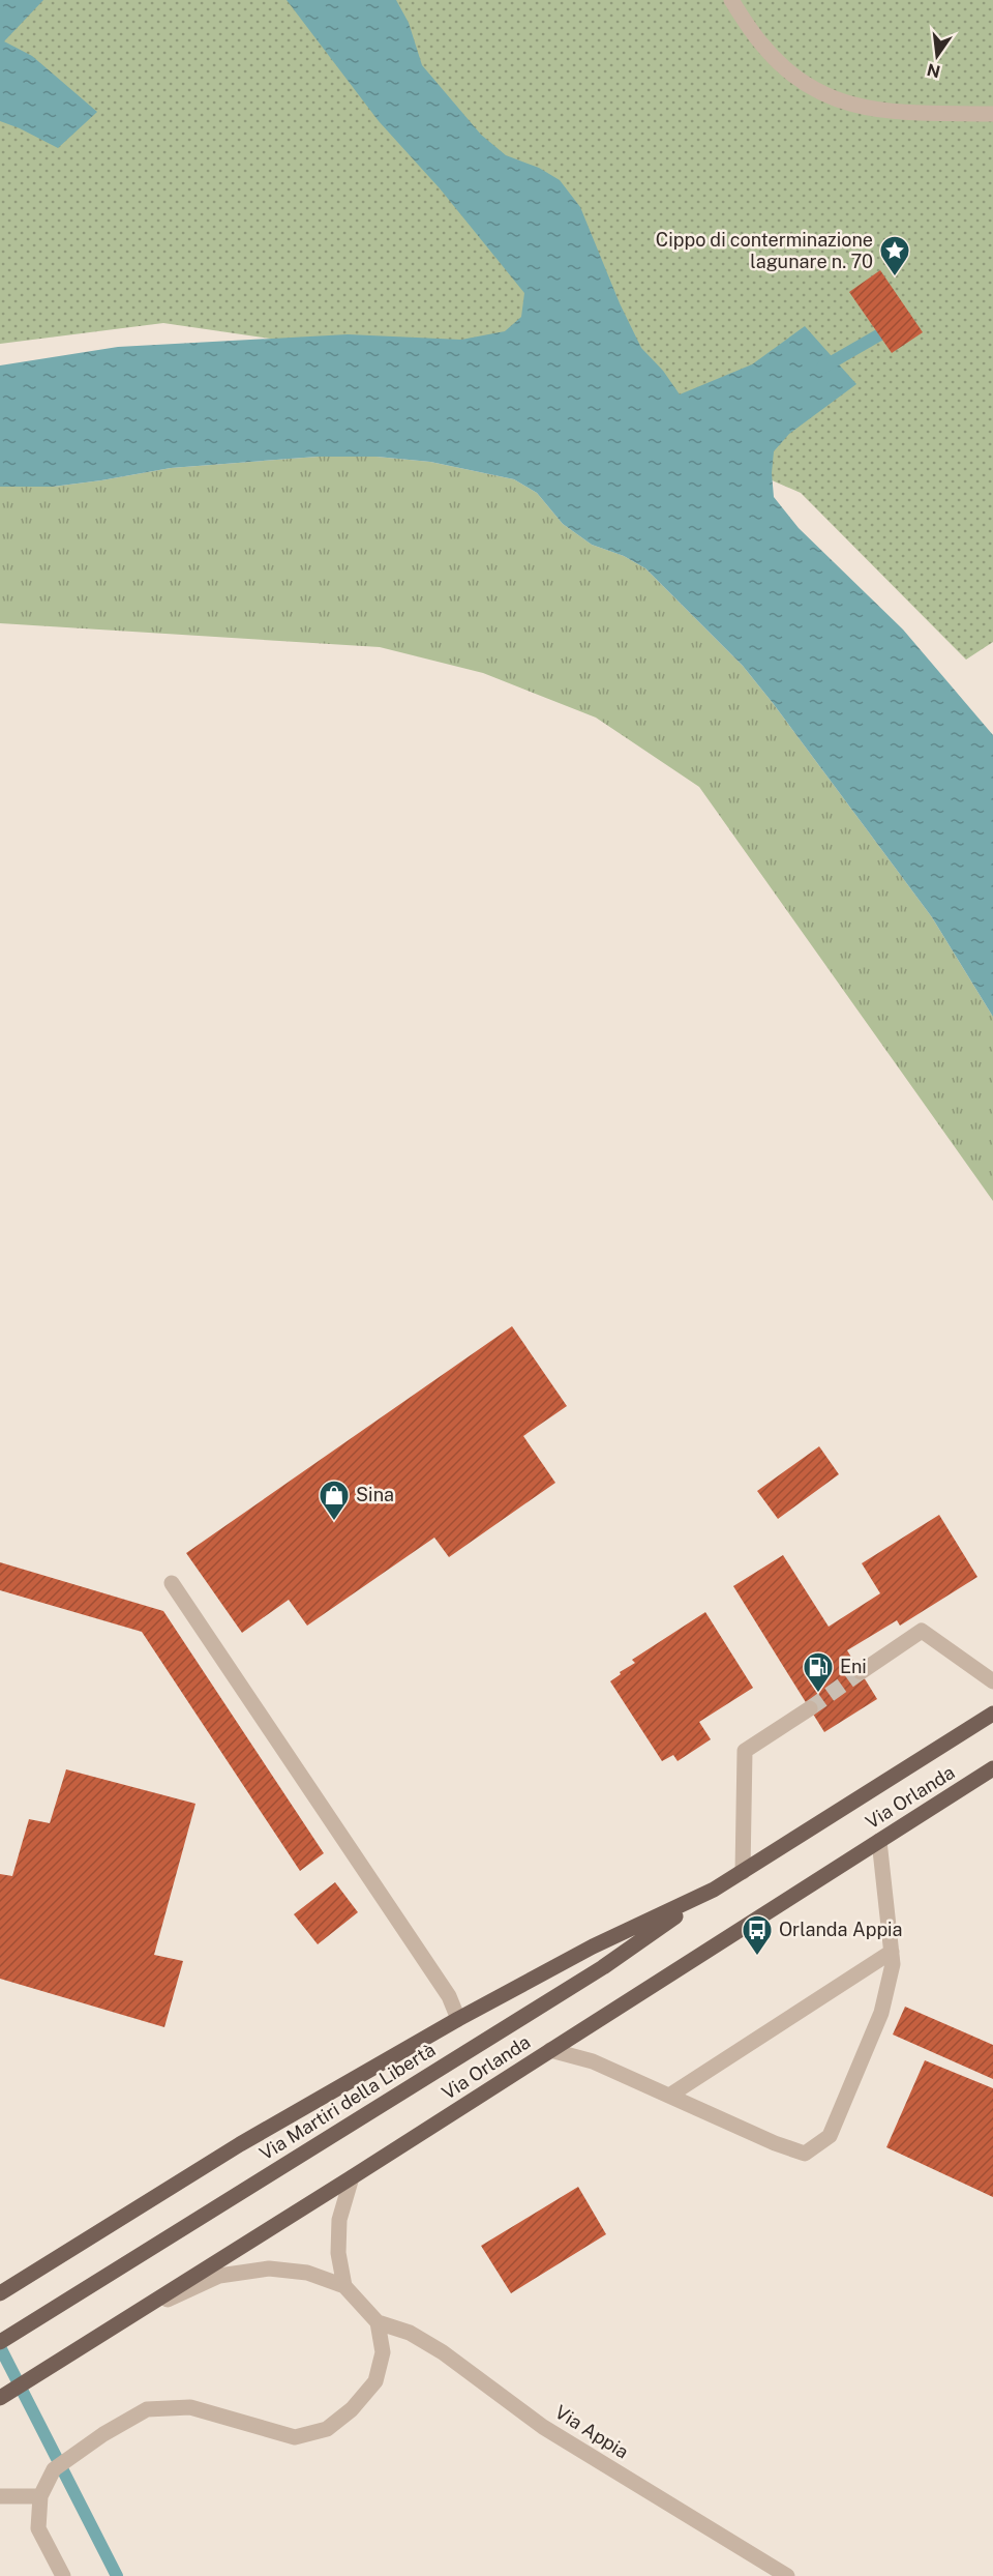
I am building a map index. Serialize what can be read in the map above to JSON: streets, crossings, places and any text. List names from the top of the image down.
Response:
{
  "streets": {
    "main road": ["Via Orlanda", "Via Martiri della Libertà"],
    "street": ["Via Appia"]
  },
  "crossings": [
    ["Via Orlanda", "Via Martiri della Libertà"]
  ],
  "places": {
    "place": ["Cippo di conterminazione lagunare n. 70"],
    "shop": ["Sina"],
    "fuel station": ["Eni"],
    "bus stop": ["Orlanda Appia"]
  },
  "north": "bottom"
}
